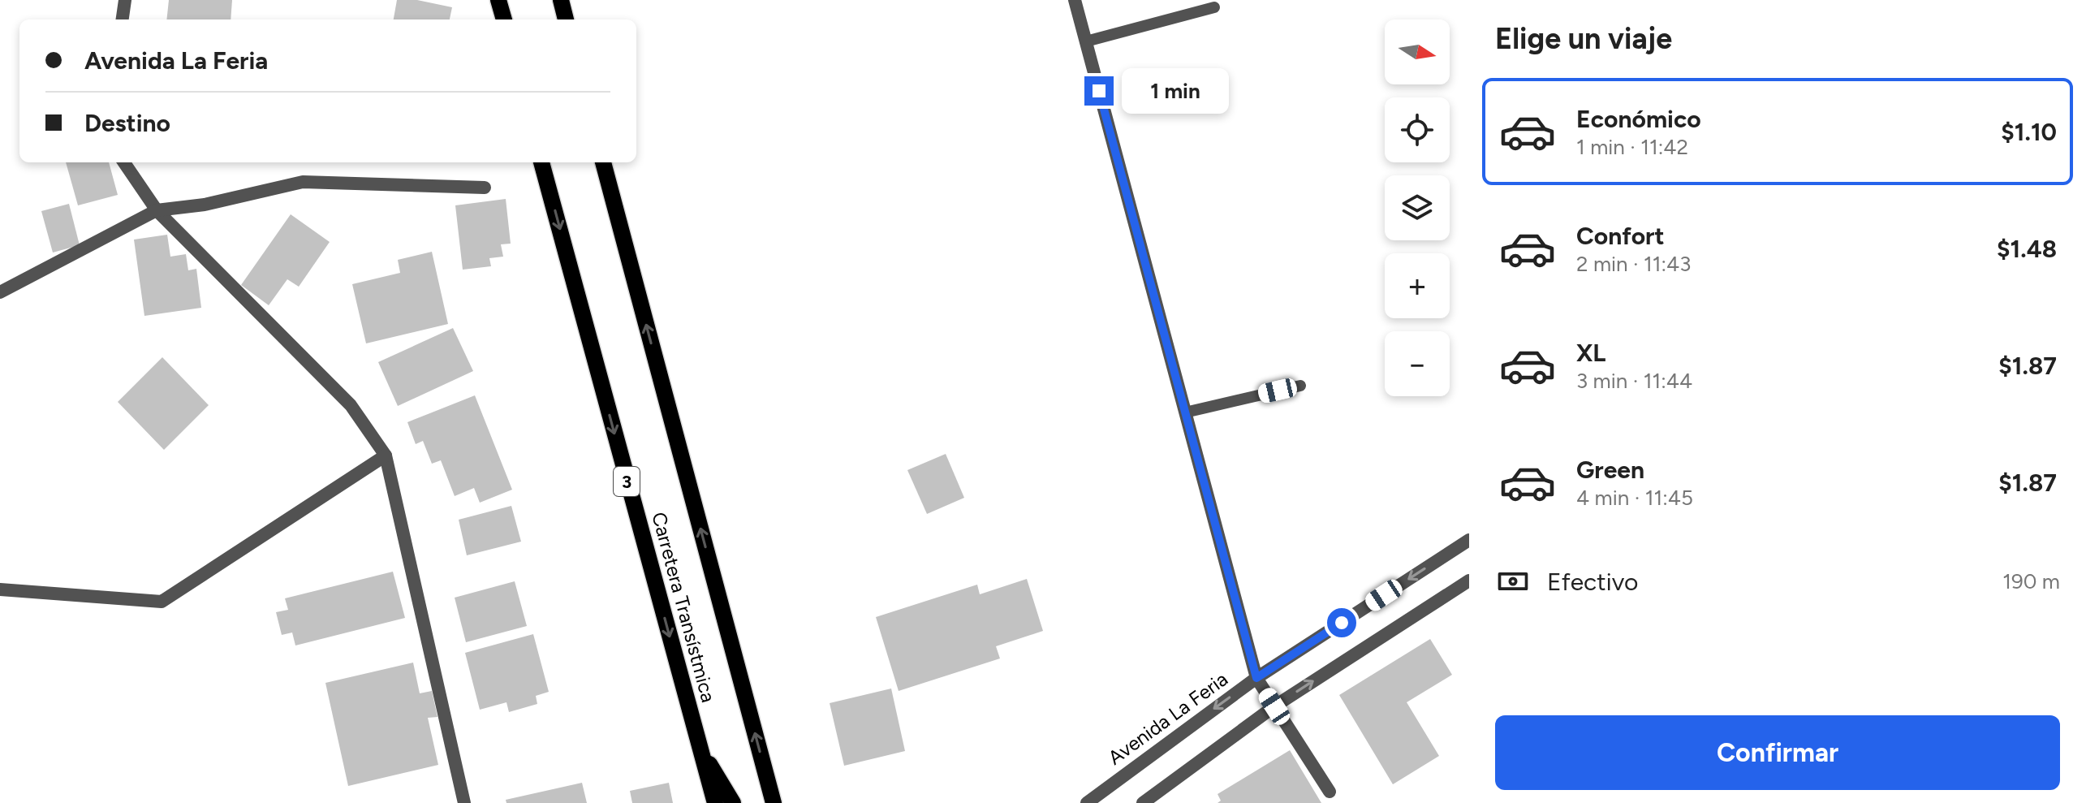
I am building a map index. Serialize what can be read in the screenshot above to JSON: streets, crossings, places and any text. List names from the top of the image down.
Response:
{
  "streets": {
    "main road": ["3", "Carretera Transístmica"],
    "street": ["Avenida La Feria"]
  },
  "north": "right",
  "page": {
    "heading": "Elige un viaje",
    "map_buttons": ["+", "−"],
    "banner": ["Avenida La Feria", "Destino"],
    "bubble": "1 min",
    "list": [
      {
        "name": "Económico",
        "note": "1 min · 11:42",
        "value": "$1.10"
      },
      {
        "name": "Confort",
        "note": "2 min · 11:43",
        "value": "$1.48"
      },
      {
        "name": "XL",
        "note": "3 min · 11:44",
        "value": "$1.87"
      },
      {
        "name": "Green",
        "note": "4 min · 11:45",
        "value": "$1.87"
      }
    ],
    "pay": ["Efectivo", "190 m"],
    "buttons": "Confirmar"
  }
}
